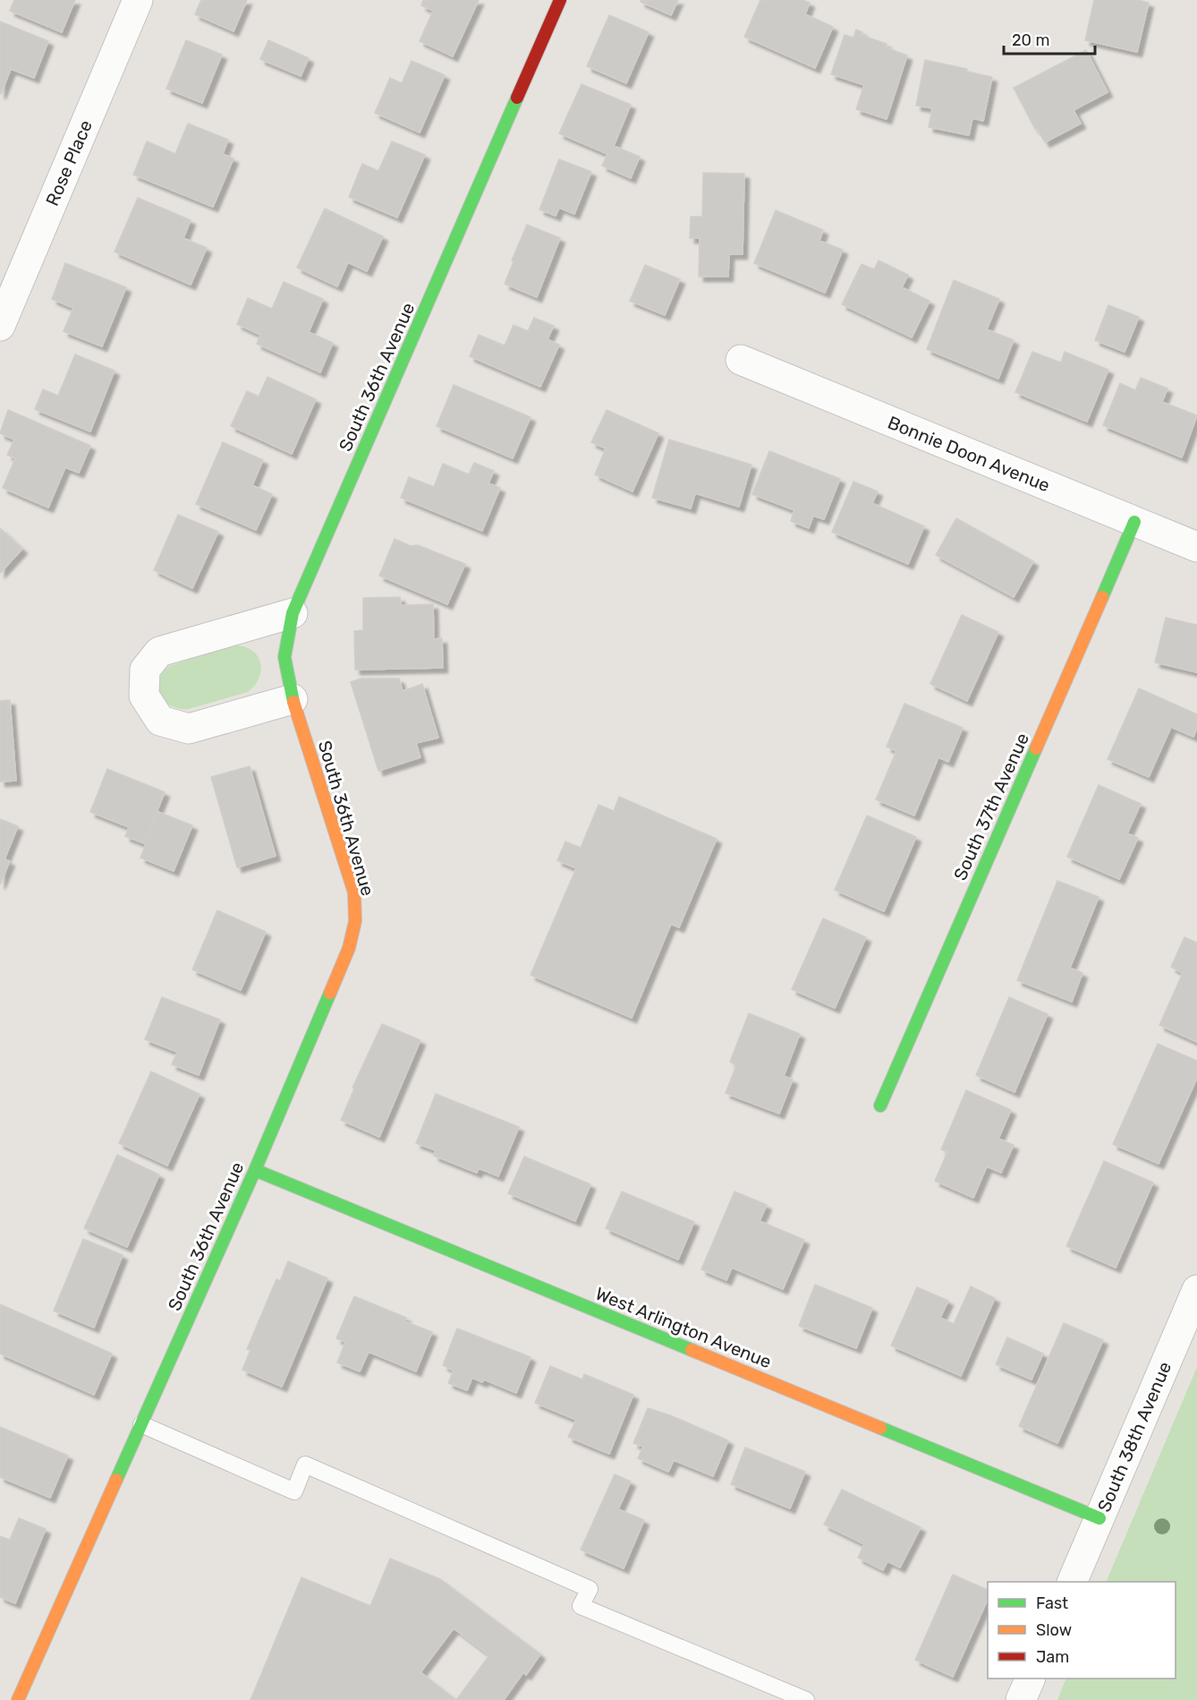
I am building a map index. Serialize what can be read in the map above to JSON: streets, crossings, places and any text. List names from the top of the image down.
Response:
{
  "streets": {
    "street": [
      "Rose Place",
      "South 36th Avenue",
      "Bonnie Doon Avenue",
      "South 37th Avenue",
      "West Arlington Avenue",
      "South 38th Avenue"
    ]
  },
  "crossings": [
    ["South 36th Avenue", "West Arlington Avenue"],
    ["Bonnie Doon Avenue", "South 37th Avenue"],
    ["West Arlington Avenue", "South 38th Avenue"]
  ],
  "legend": ["Fast", "Slow", "Jam"],
  "scale_bar": "20 m"
}
